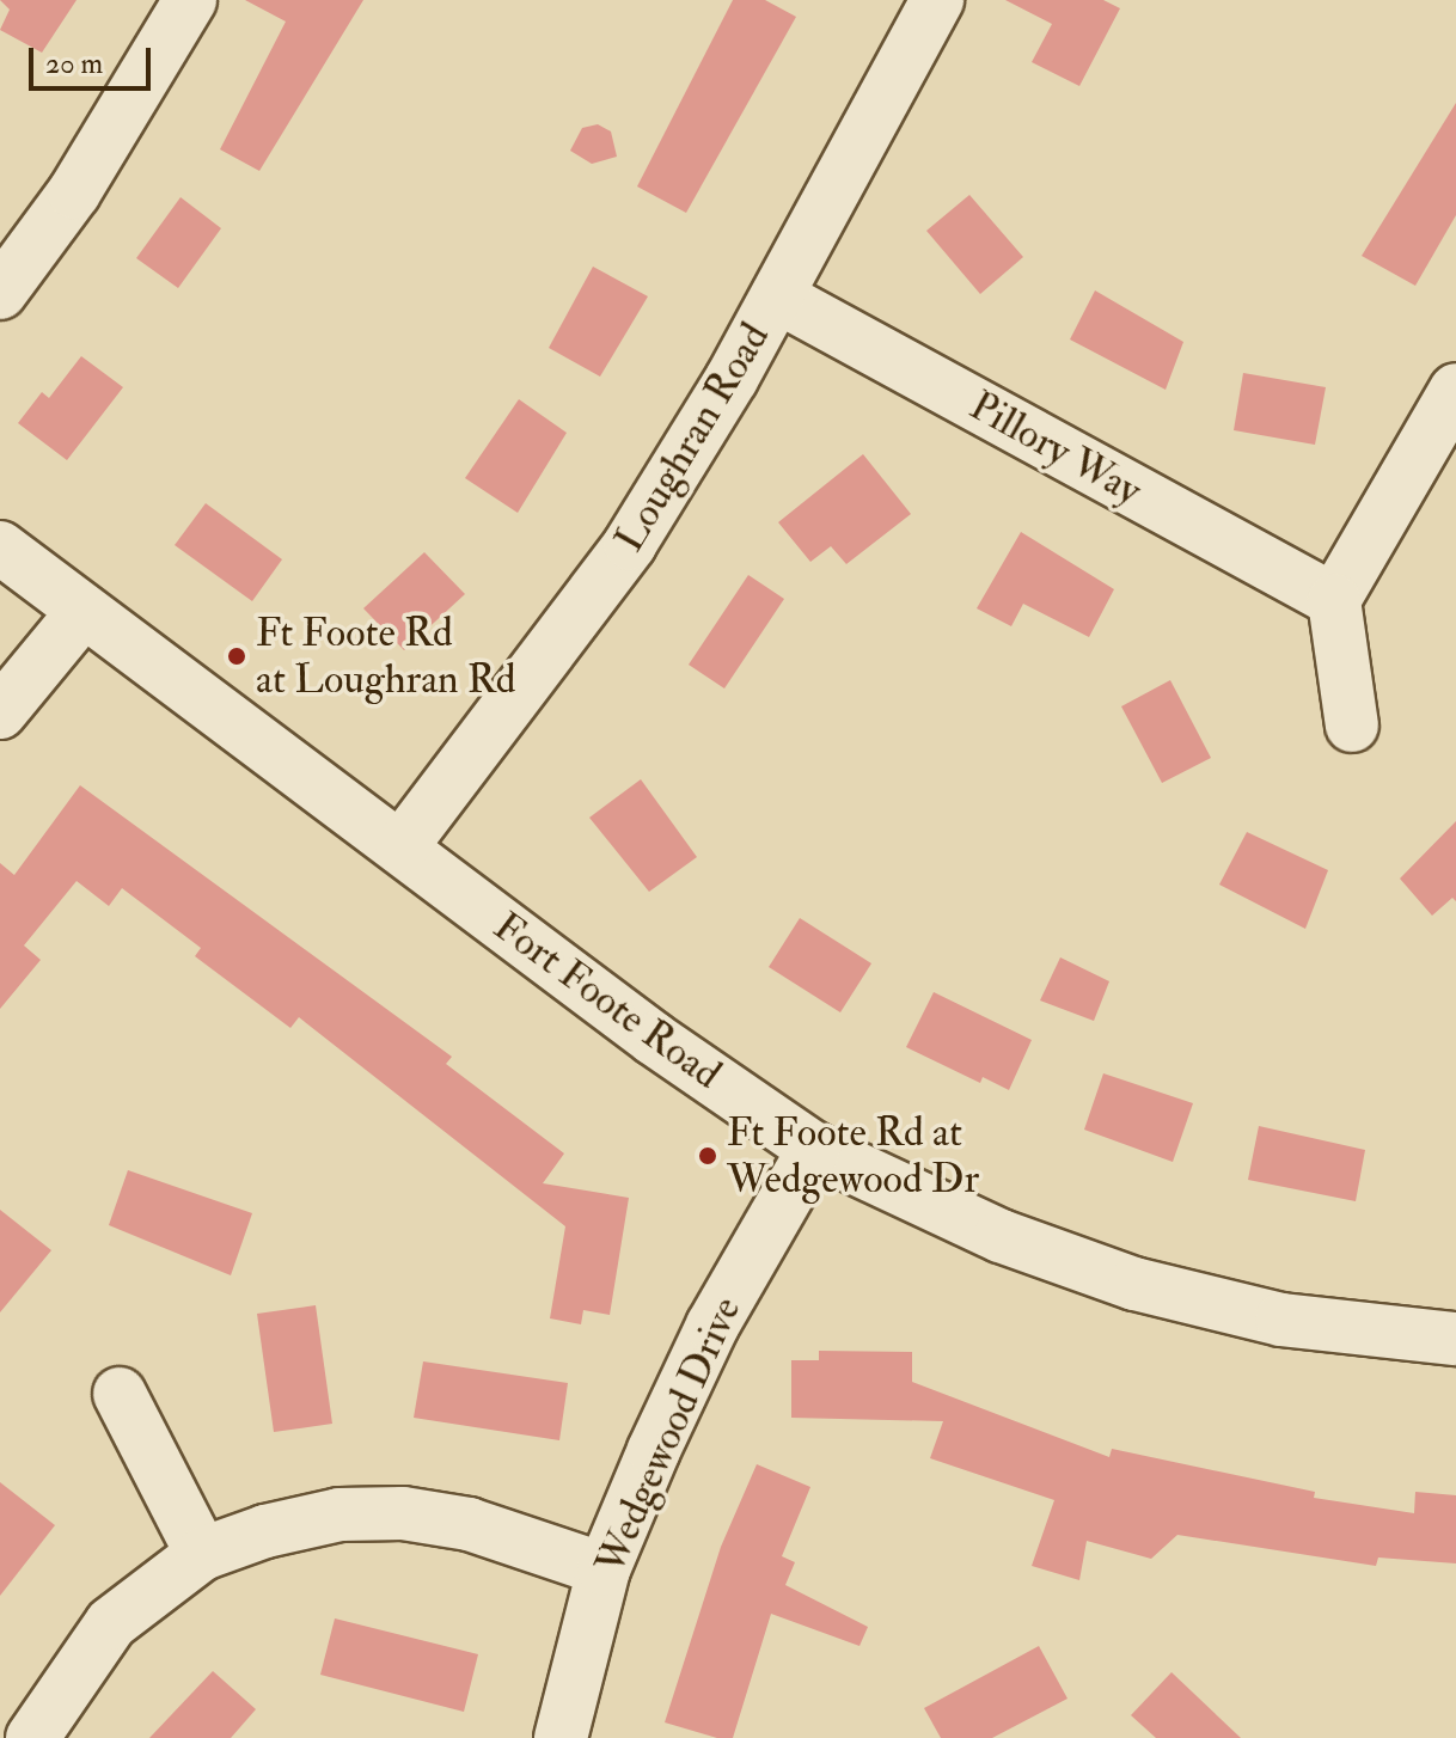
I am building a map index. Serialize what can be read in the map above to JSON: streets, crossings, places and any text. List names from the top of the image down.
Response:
{
  "streets": {
    "street": [
      "Loughran Road",
      "Pillory Way",
      "Fort Foote Road",
      "Wedgewood Drive"
    ]
  },
  "crossings": [
    ["Loughran Road", "Pillory Way"],
    ["Loughran Road", "Fort Foote Road"],
    ["Fort Foote Road", "Wedgewood Drive"]
  ],
  "places": ["Ft Foote Rd at Loughran Rd", "Ft Foote Rd at Wedgewood Dr"],
  "scale_bar": "20 m"
}
